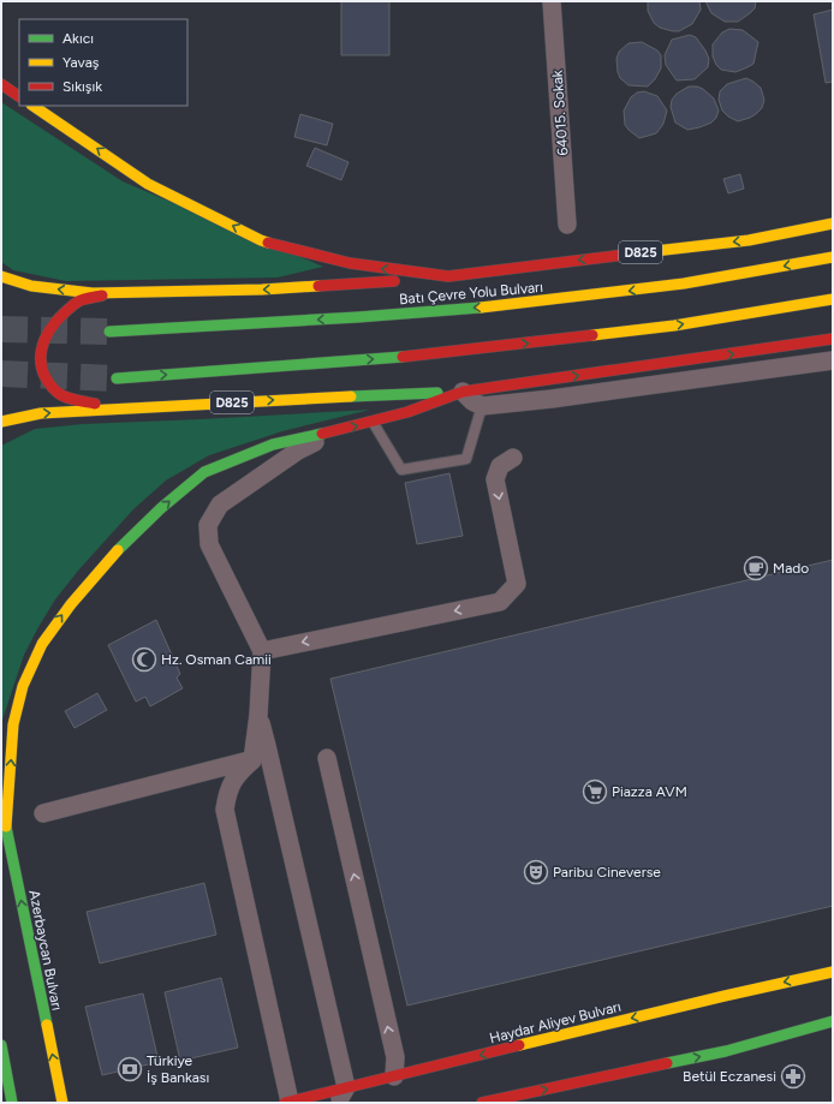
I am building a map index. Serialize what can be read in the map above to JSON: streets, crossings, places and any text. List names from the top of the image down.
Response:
{
  "streets": {
    "main road": [
      "D825",
      "Batı Çevre Yolu Bulvarı",
      "Azerbaycan Bulvarı",
      "Haydar Aliyev Bulvarı"
    ],
    "street": ["64015. Sokak"]
  },
  "crossings": [
    ["D825", "Batı Çevre Yolu Bulvarı"]
  ],
  "one_way": ["Azerbaycan Bulvarı"],
  "places": {
    "cafe": ["Mado"],
    "mosque": ["Hz. Osman Camii"],
    "supermarket": ["Piazza AVM"],
    "theatre": ["Paribu Cineverse"],
    "bank": ["Türkiye İş Bankası"],
    "pharmacy": ["Betül Eczanesi"]
  },
  "legend": ["Akıcı", "Yavaş", "Sıkışık"]
}
